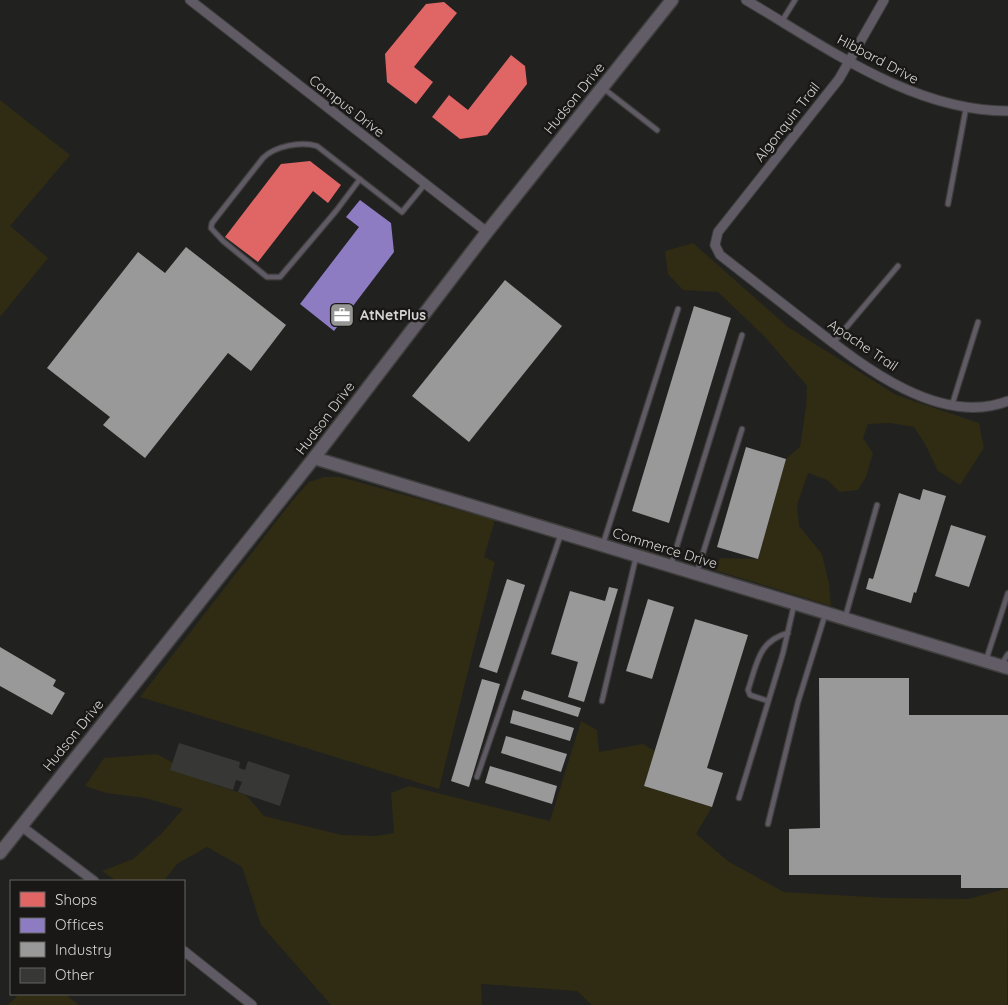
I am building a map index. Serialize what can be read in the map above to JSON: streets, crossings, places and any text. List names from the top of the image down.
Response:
{
  "streets": {
    "main road": ["Hudson Drive", "Commerce Drive"],
    "street": [
      "Hibbard Drive",
      "Campus Drive",
      "Algonquin Trail",
      "Apache Trail"
    ]
  },
  "crossings": [
    ["Hibbard Drive", "Algonquin Trail"],
    ["Hudson Drive", "Campus Drive"],
    ["Hudson Drive", "Commerce Drive"],
    ["Algonquin Trail", "Apache Trail"]
  ],
  "places": {
    "office": ["AtNetPlus"]
  },
  "legend": [
    "Shops",
    "Offices",
    "Industry",
    "Other"
  ]
}
